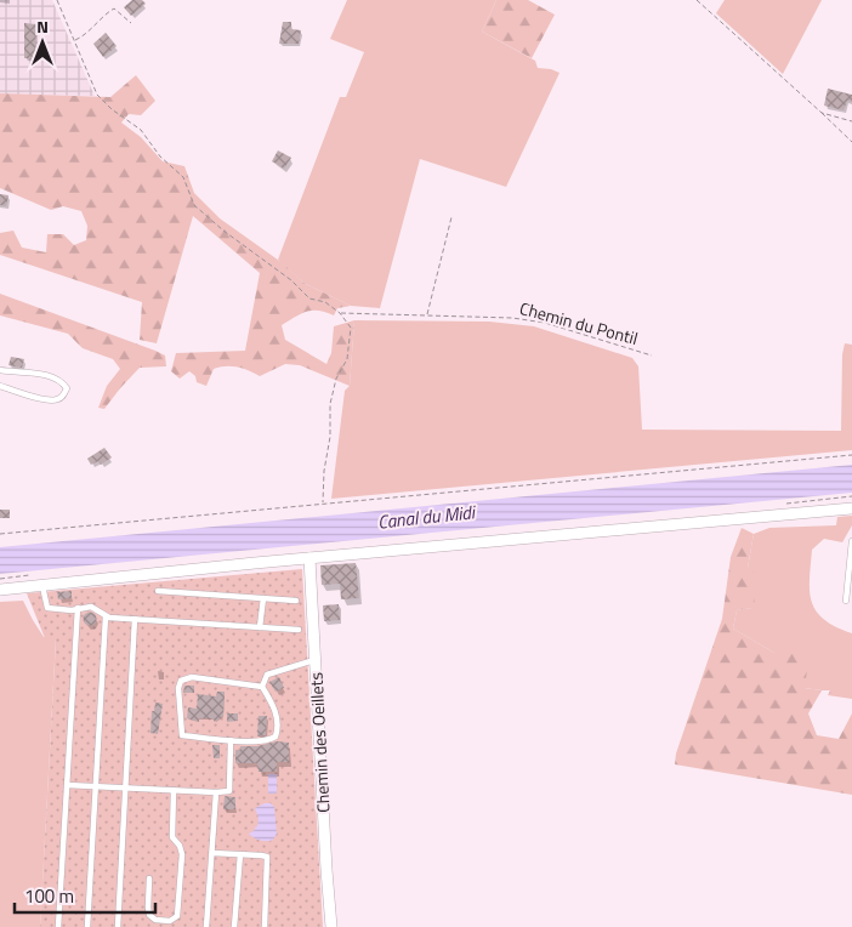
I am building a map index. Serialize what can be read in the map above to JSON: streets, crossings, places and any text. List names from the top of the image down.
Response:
{
  "streets": {
    "street": ["Chemin des Oeillets"],
    "path": ["Chemin du Pontil"]
  },
  "water": ["Canal du Midi"],
  "scale_bar": "100 m",
  "north": "top"
}
